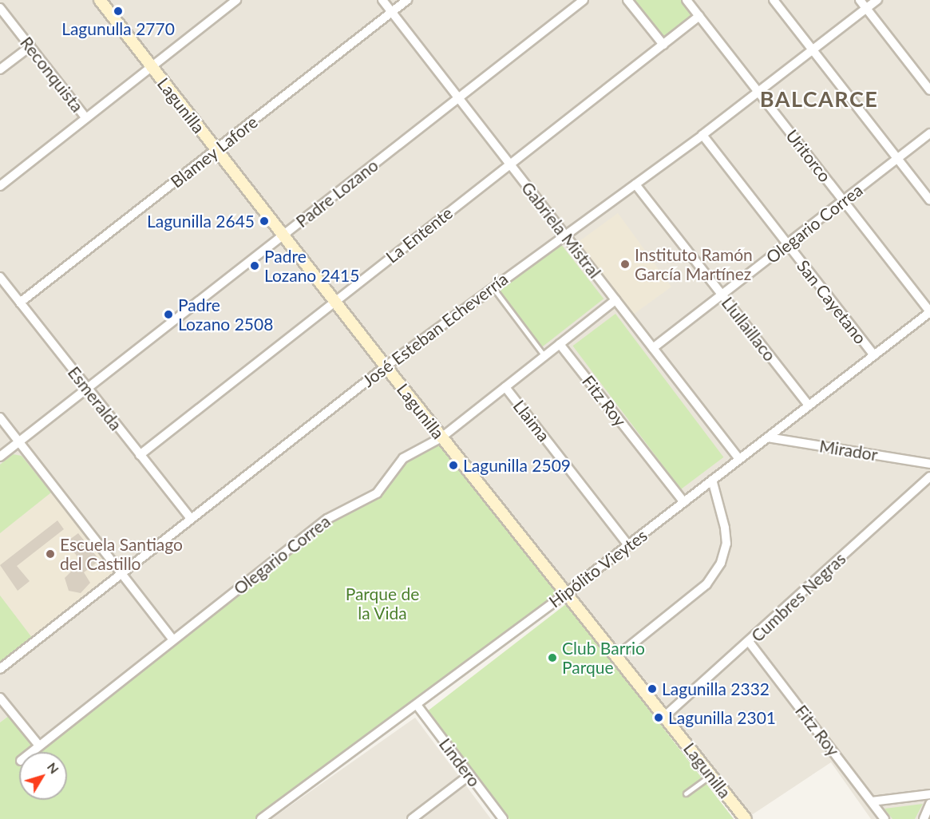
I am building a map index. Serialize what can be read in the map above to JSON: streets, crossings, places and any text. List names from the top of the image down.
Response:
{
  "streets": {
    "main road": ["Lagunilla"],
    "street": [
      "Reconquista",
      "Blamey Lafore",
      "Uritorco",
      "Padre Lozano",
      "Olegario Correa",
      "Gabriela Mistral",
      "La Entente",
      "San Cayetano",
      "Llullaillaco",
      "José Esteban Echeverría",
      "Esmeralda",
      "Fitz Roy",
      "Llaima",
      "Mirador",
      "Hipólito Vieytes",
      "Cumbres Negras",
      "Lindero"
    ]
  },
  "crossings": [
    ["Lagunilla", "Blamey Lafore"],
    ["Lagunilla", "Padre Lozano"],
    ["Lagunilla", "Olegario Correa"],
    ["Lagunilla", "La Entente"],
    ["Lagunilla", "José Esteban Echeverría"],
    ["Lagunilla", "Hipólito Vieytes"],
    ["Lagunilla", "Cumbres Negras"],
    ["Blamey Lafore", "Gabriela Mistral"],
    ["Blamey Lafore", "Esmeralda"],
    ["Uritorco", "Olegario Correa"],
    ["Uritorco", "La Entente"],
    ["Uritorco", "José Esteban Echeverría"],
    ["Uritorco", "Hipólito Vieytes"],
    ["Padre Lozano", "Gabriela Mistral"],
    ["Padre Lozano", "Esmeralda"],
    ["Olegario Correa", "Gabriela Mistral"],
    ["Olegario Correa", "San Cayetano"],
    ["Olegario Correa", "Llullaillaco"],
    ["Olegario Correa", "Fitz Roy"],
    ["Olegario Correa", "Llaima"],
    ["Gabriela Mistral", "La Entente"],
    ["Gabriela Mistral", "José Esteban Echeverría"],
    ["Gabriela Mistral", "Hipólito Vieytes"],
    ["La Entente", "Esmeralda"],
    ["San Cayetano", "José Esteban Echeverría"],
    ["San Cayetano", "Hipólito Vieytes"],
    ["Llullaillaco", "José Esteban Echeverría"],
    ["Llullaillaco", "Hipólito Vieytes"],
    ["José Esteban Echeverría", "Esmeralda"],
    ["Fitz Roy", "Hipólito Vieytes"],
    ["Fitz Roy", "Cumbres Negras"],
    ["Llaima", "Hipólito Vieytes"],
    ["Mirador", "Hipólito Vieytes"],
    ["Hipólito Vieytes", "Lindero"]
  ],
  "districts": ["BALCARCE"],
  "parks": ["Parque de la Vida"],
  "places": [
    "Lagunulla 2770",
    "Lagunilla 2645",
    "Instituto Ramón García Martínez",
    "Padre Lozano 2415",
    "Padre Lozano 2508",
    "Lagunilla 2509",
    "Escuela Santiago del Castillo",
    "Club Barrio Parque",
    "Lagunilla 2332",
    "Lagunilla 2301"
  ],
  "north": "top right"
}
